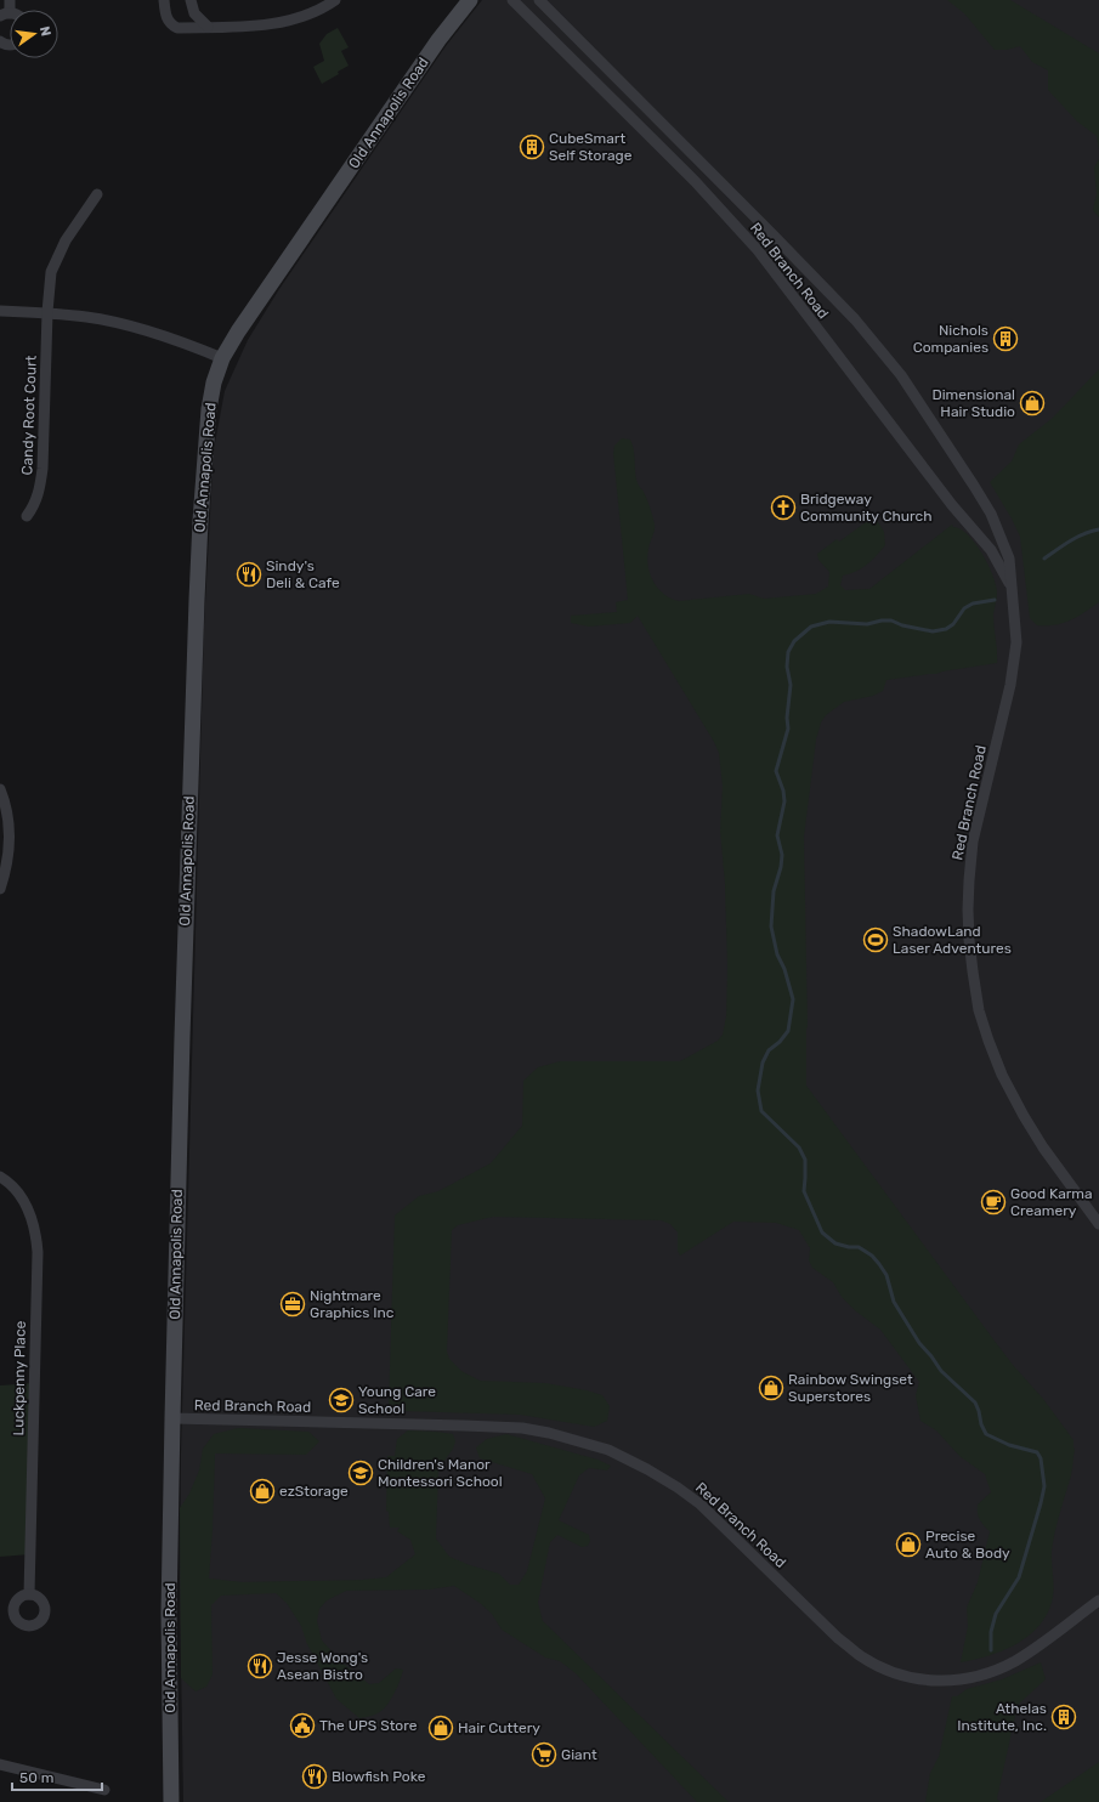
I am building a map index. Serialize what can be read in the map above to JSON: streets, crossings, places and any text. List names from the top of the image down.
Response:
{
  "streets": {
    "main road": ["Old Annapolis Road"],
    "street": ["Red Branch Road", "Candy Root Court", "Luckpenny Place"]
  },
  "crossings": [
    ["Old Annapolis Road", "Red Branch Road"]
  ],
  "places": {
    "building": ["CubeSmart Self Storage", "Nichols Companies", "Athelas Institute, Inc."],
    "shop": [
      "Dimensional Hair Studio",
      "Rainbow Swingset Superstores",
      "ezStorage",
      "Precise Auto & Body",
      "Hair Cuttery"
    ],
    "church": ["Bridgeway Community Church"],
    "restaurant": ["Sindy's Deli & Cafe", "Jesse Wong's Asean Bistro", "Blowfish Poke"],
    "sports": ["ShadowLand Laser Adventures"],
    "cafe": ["Good Karma Creamery"],
    "office": ["Nightmare Graphics Inc"],
    "school or university": ["Young Care School", "Children's Manor Montessori School"],
    "public building": ["The UPS Store"],
    "supermarket": ["Giant"]
  },
  "scale_bar": "50 m",
  "north": "right"
}
